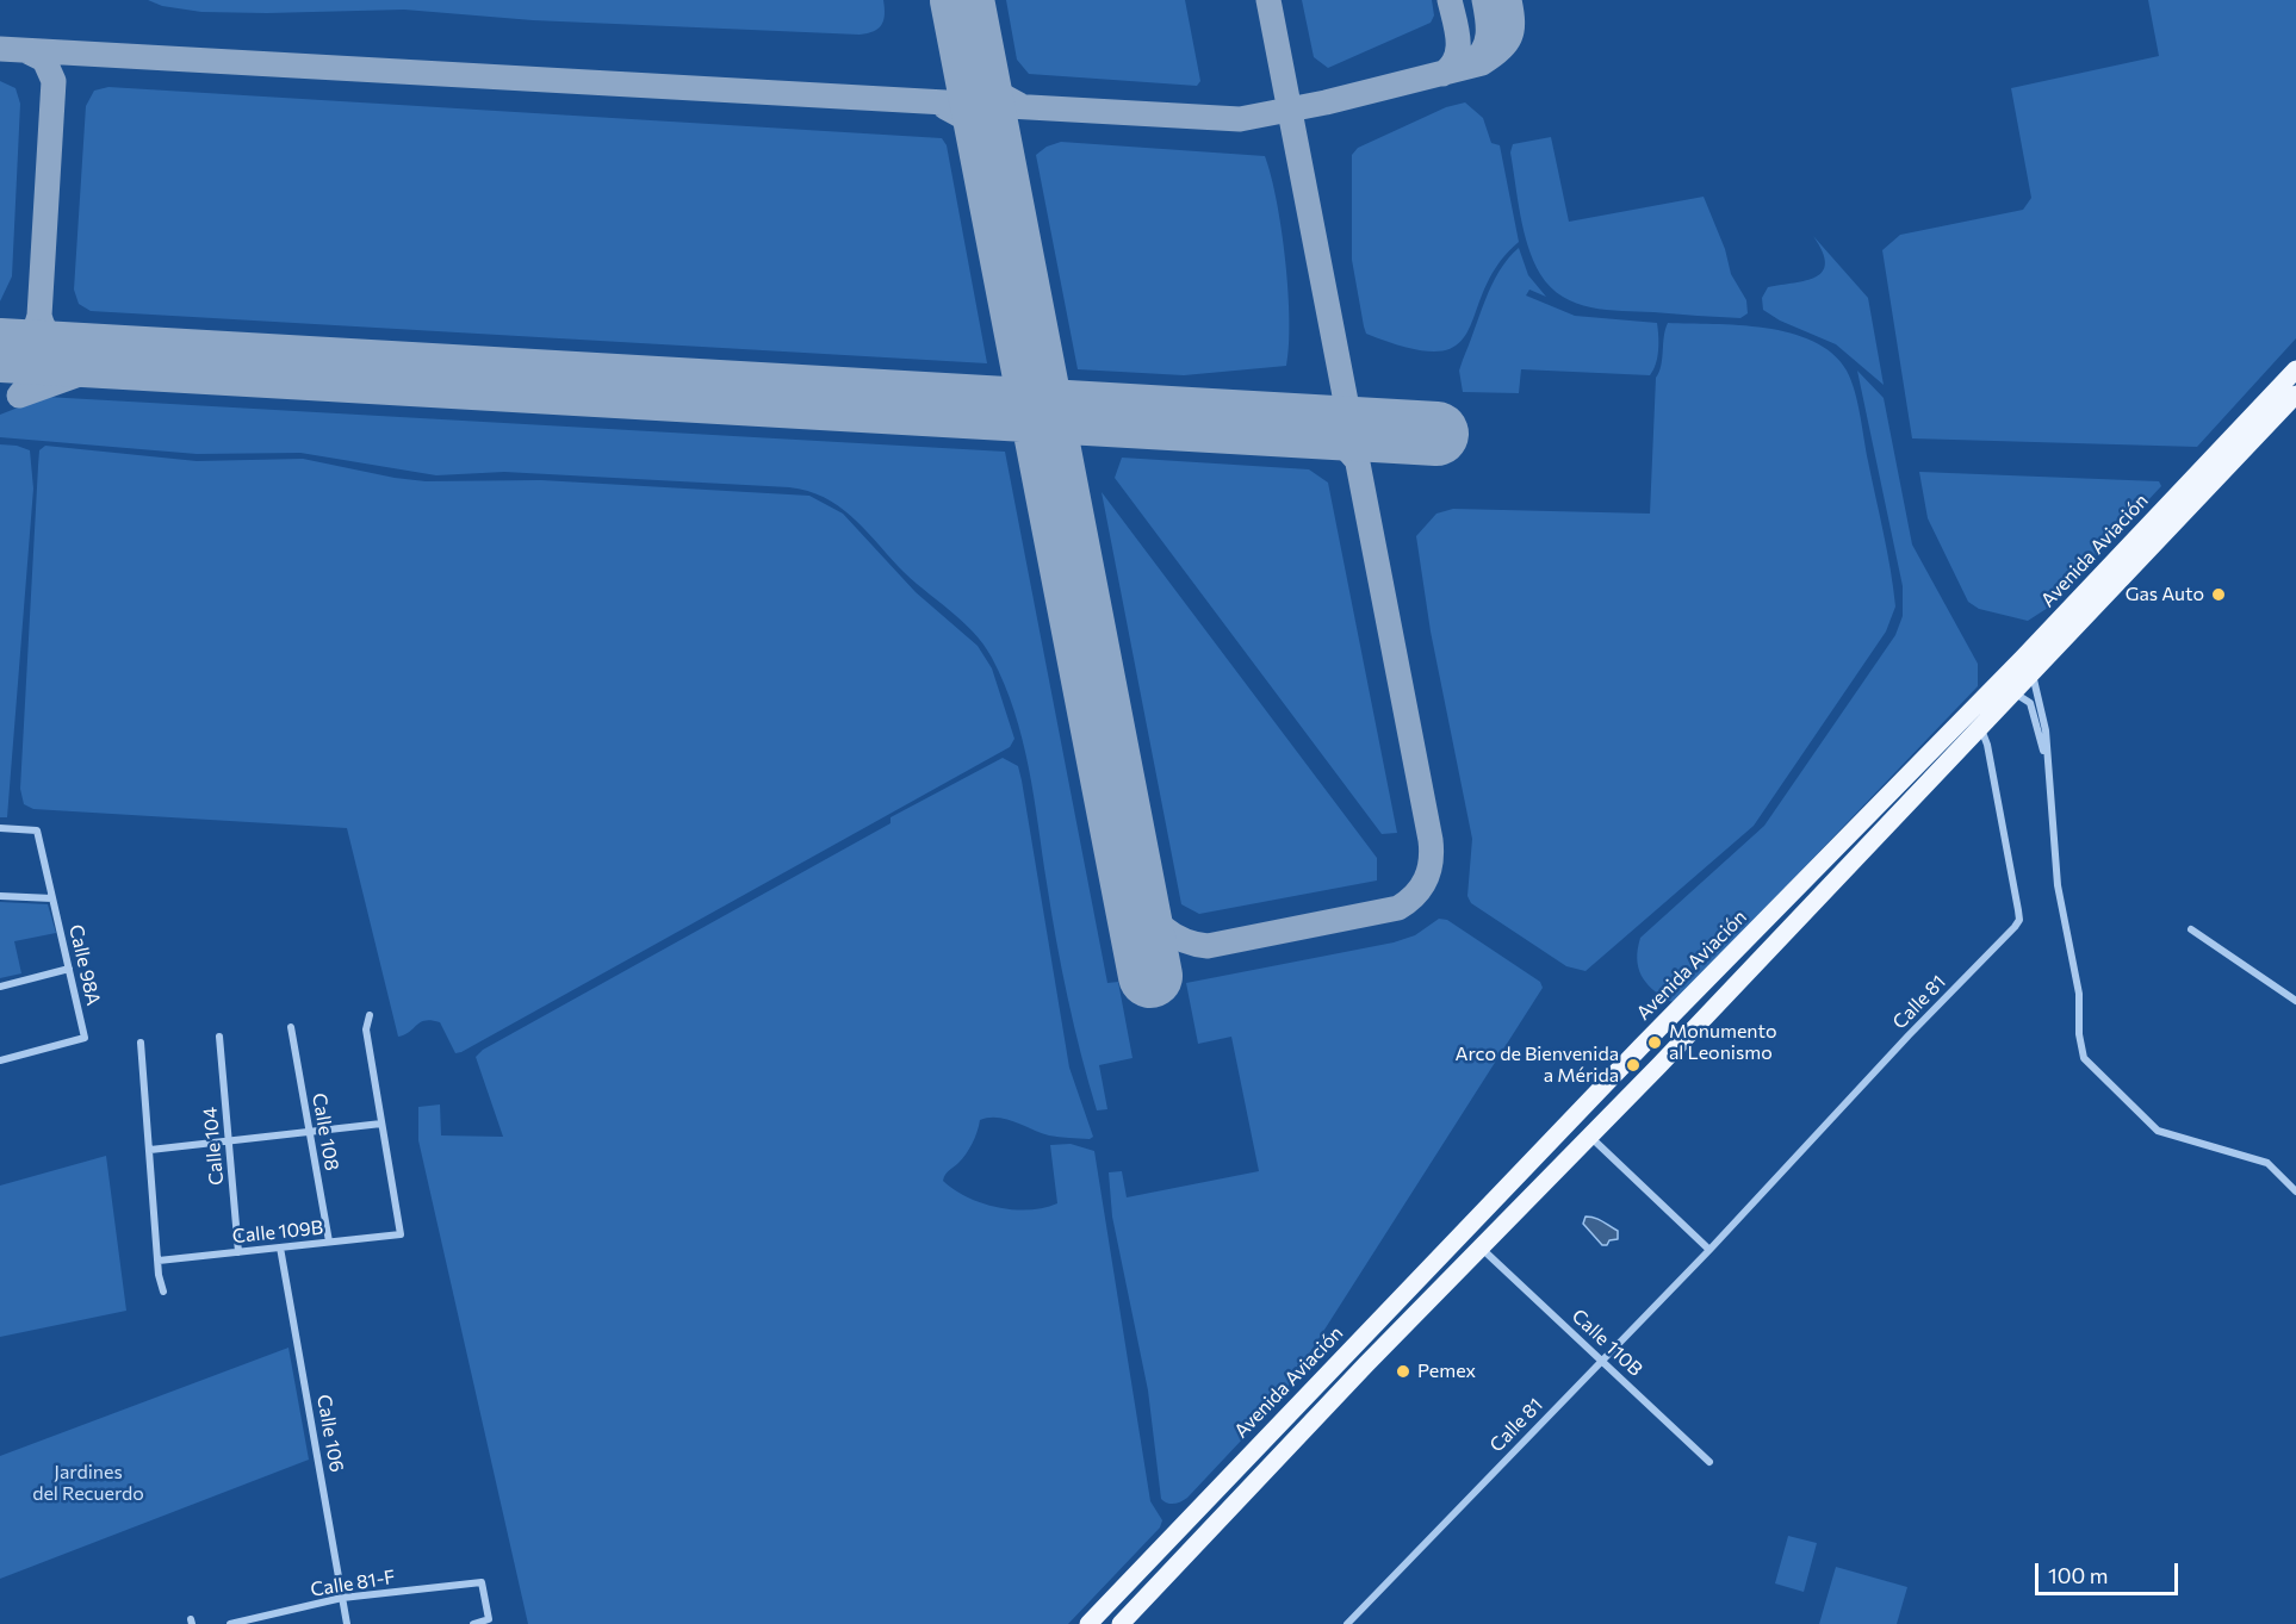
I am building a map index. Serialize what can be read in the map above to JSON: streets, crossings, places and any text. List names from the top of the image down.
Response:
{
  "streets": {
    "main road": ["Avenida Aviación"],
    "street": [
      "Calle 98A",
      "Calle 81",
      "Calle 108",
      "Calle 104",
      "Calle 109B",
      "Calle 110B",
      "Calle 106",
      "Calle 81-F"
    ]
  },
  "crossings": [
    ["Avenida Aviación", "Calle 81"],
    ["Avenida Aviación", "Calle 110B"],
    ["Calle 81", "Calle 110B"],
    ["Calle 108", "Calle 109B"],
    ["Calle 104", "Calle 109B"],
    ["Calle 109B", "Calle 106"],
    ["Calle 106", "Calle 81-F"]
  ],
  "parks": ["Jardines del Recuerdo"],
  "places": [
    "Gas Auto",
    "Monumento al Leonismo",
    "Arco de Bienvenida a Mérida",
    "Pemex"
  ],
  "scale_bar": "100 m"
}
